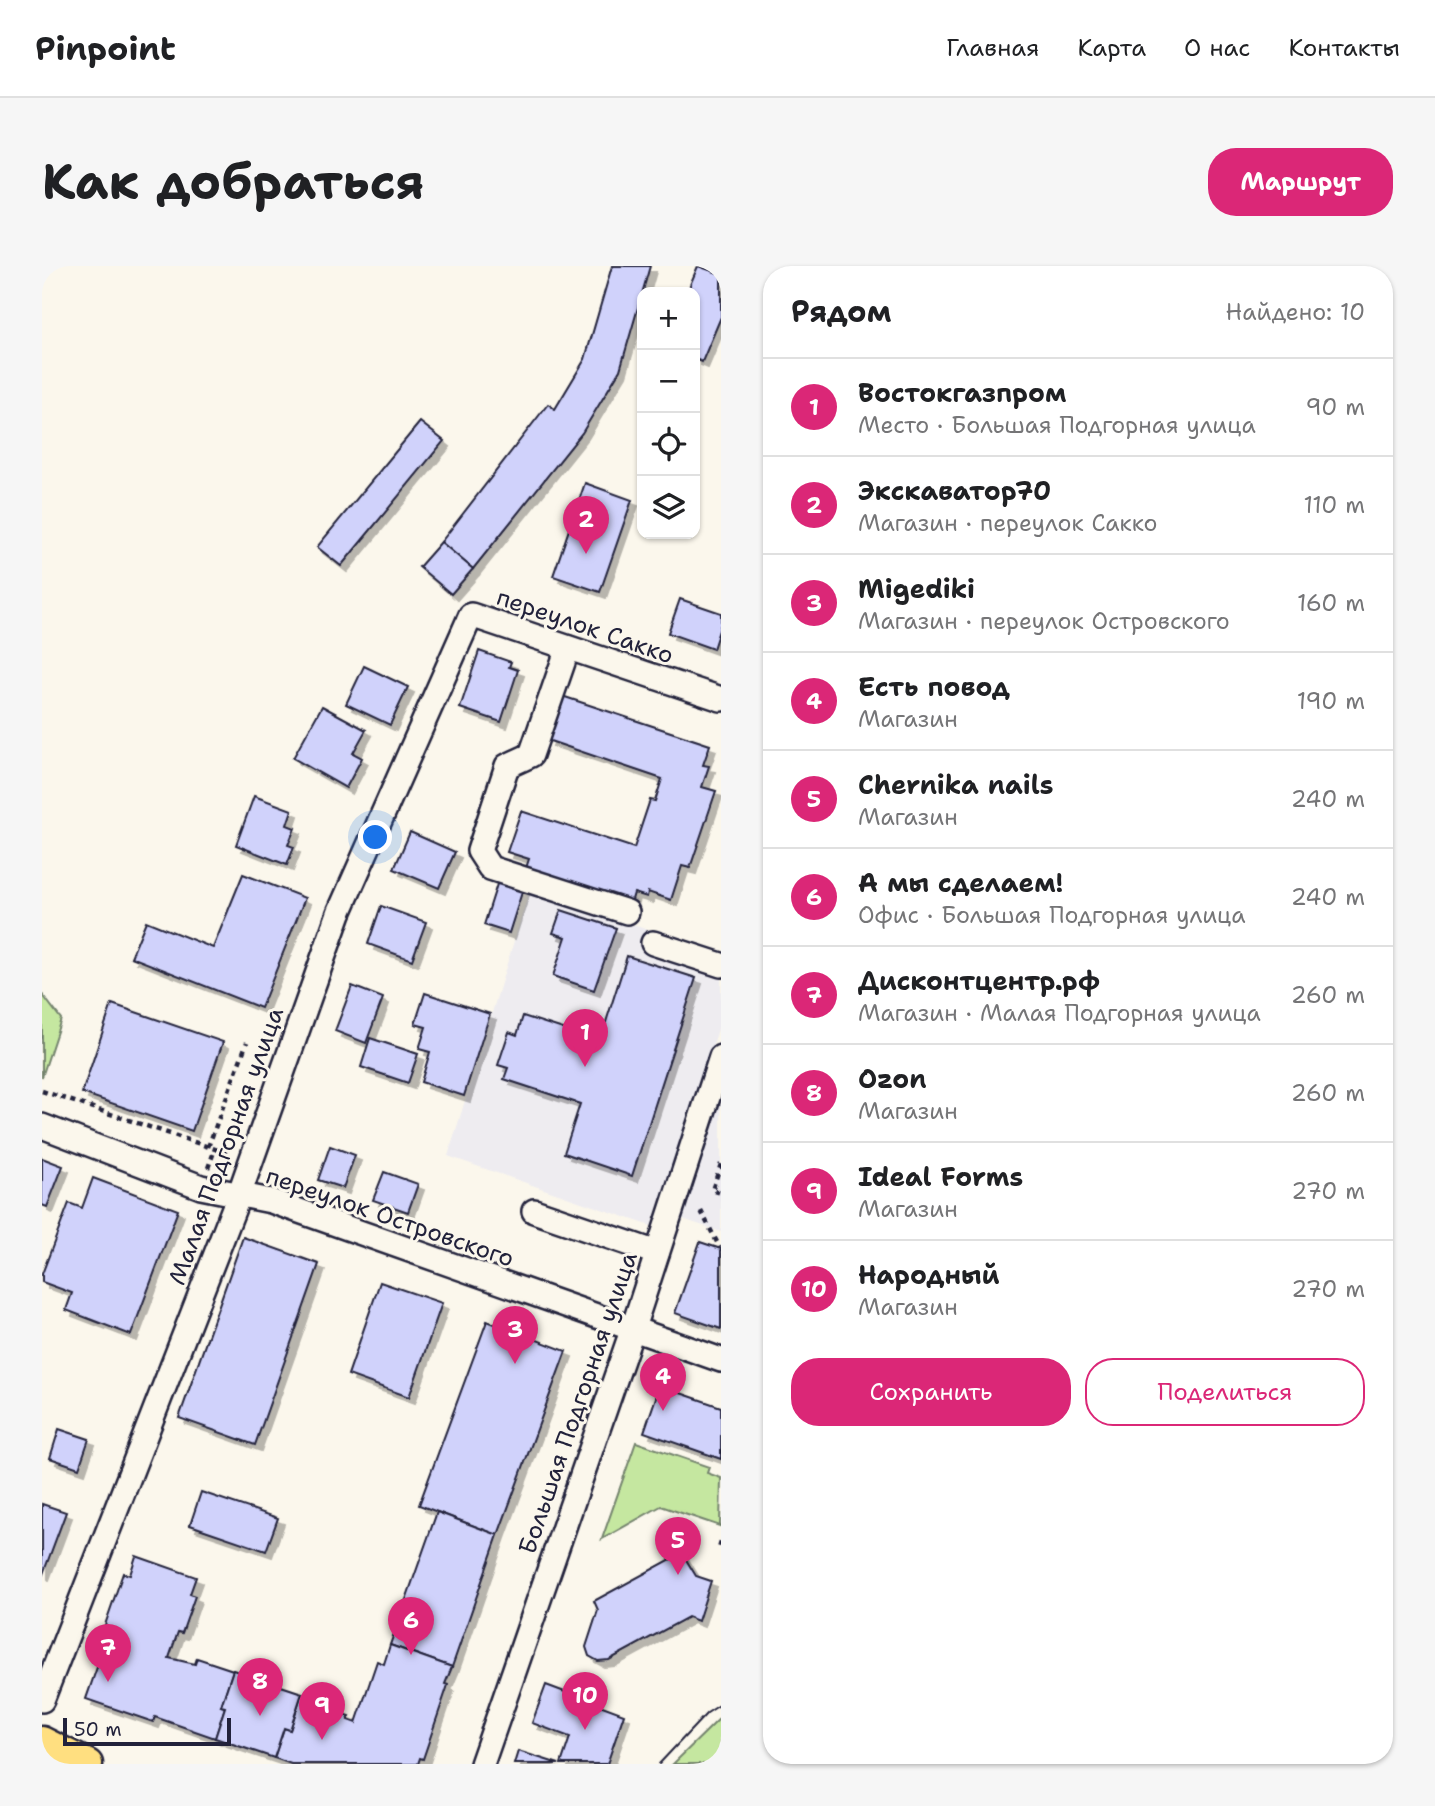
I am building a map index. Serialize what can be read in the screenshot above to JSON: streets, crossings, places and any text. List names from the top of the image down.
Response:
{
  "streets": {
    "street": [
      "переулок Сакко",
      "Малая Подгорная улица",
      "переулок Островского",
      "Большая Подгорная улица"
    ]
  },
  "crossings": [
    ["переулок Сакко", "Малая Подгорная улица"],
    ["Малая Подгорная улица", "переулок Островского"],
    ["переулок Островского", "Большая Подгорная улица"]
  ],
  "scale_bar": "50 m",
  "page": {
    "header": "Pinpoint",
    "nav": [
      "Главная",
      "Карта",
      "О нас",
      "Контакты"
    ],
    "buttons": [
      "Маршрут",
      ["Сохранить", "Поделиться"]
    ],
    "title": "Как добраться",
    "heading": ["Рядом", "Найдено: 10"],
    "map_buttons": ["+", "−"],
    "list": [
      {
        "mark": "1",
        "name": "Востокгазпром",
        "note": "Место · Большая Подгорная улица",
        "value": "90 m"
      },
      {
        "mark": "2",
        "name": "Экскаватор70",
        "note": "Магазин · переулок Сакко",
        "value": "110 m"
      },
      {
        "mark": "3",
        "name": "Migediki",
        "note": "Магазин · переулок Островского",
        "value": "160 m"
      },
      {
        "mark": "4",
        "name": "Есть повод",
        "note": "Магазин",
        "value": "190 m"
      },
      {
        "mark": "5",
        "name": "Chernika nails",
        "note": "Магазин",
        "value": "240 m"
      },
      {
        "mark": "6",
        "name": "А мы сделаем!",
        "note": "Офис · Большая Подгорная улица",
        "value": "240 m"
      },
      {
        "mark": "7",
        "name": "Дисконтцентр.рф",
        "note": "Магазин · Малая Подгорная улица",
        "value": "260 m"
      },
      {
        "mark": "8",
        "name": "Ozon",
        "note": "Магазин",
        "value": "260 m"
      },
      {
        "mark": "9",
        "name": "Ideal Forms",
        "note": "Магазин",
        "value": "270 m"
      },
      {
        "mark": "10",
        "name": "Народный",
        "note": "Магазин",
        "value": "270 m"
      }
    ],
    "pins": [
      "2",
      "1",
      "3",
      "4",
      "5",
      "6",
      "7",
      "8",
      "10",
      "9"
    ],
    "scale": "50 m"
  }
}
